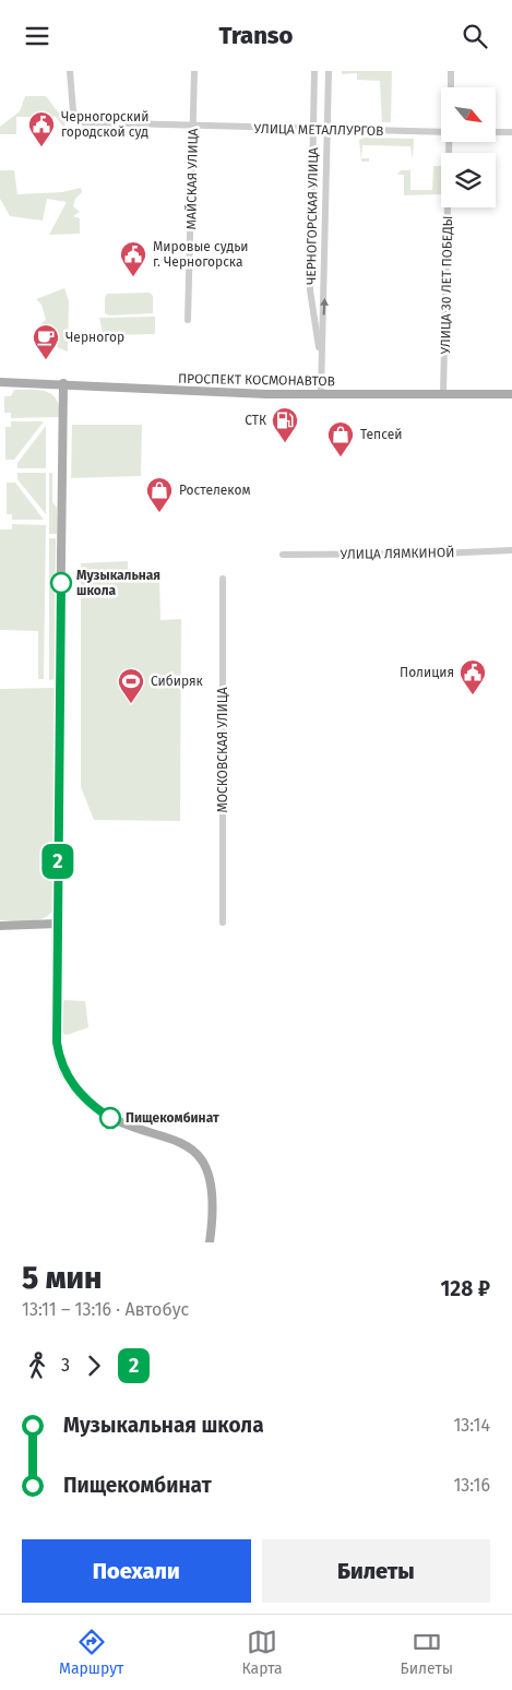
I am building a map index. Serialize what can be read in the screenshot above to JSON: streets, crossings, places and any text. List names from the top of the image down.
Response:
{
  "streets": {
    "main road": ["ПРОСПЕКТ КОСМОНАВТОВ"],
    "street": [
      "УЛИЦА МЕТАЛЛУРГОВ",
      "МАЙСКАЯ УЛИЦА",
      "ЧЕРНОГОРСКАЯ УЛИЦА",
      "УЛИЦА 30 ЛЕТ ПОБЕДЫ",
      "УЛИЦА ЛЯМКИНОЙ",
      "МОСКОВСКАЯ УЛИЦА"
    ]
  },
  "crossings": [
    ["УЛИЦА МЕТАЛЛУРГОВ", "МАЙСКАЯ УЛИЦА"],
    ["УЛИЦА МЕТАЛЛУРГОВ", "ЧЕРНОГОРСКАЯ УЛИЦА"],
    ["ЧЕРНОГОРСКАЯ УЛИЦА", "ПРОСПЕКТ КОСМОНАВТОВ"],
    ["УЛИЦА 30 ЛЕТ ПОБЕДЫ", "ПРОСПЕКТ КОСМОНАВТОВ"]
  ],
  "places": {
    "public building": ["Черногорский городской суд", "Мировые судьи г. Черногорска", "Полиция"],
    "cafe": ["Черногор"],
    "fuel station": ["СТК"],
    "shop": ["Тепсей", "Ростелеком"],
    "other": ["Музыкальная школа", "Пищекомбинат"],
    "sports": ["Сибиряк"]
  },
  "lines": ["bus line 2"],
  "north": "bottom right",
  "page": {
    "header": "Transo",
    "on_map": "2",
    "heading": ["5 мин", "13:11 – 13:16 · Автобус", "128 ₽"],
    "legs": ["3", "2"],
    "list": [
      {
        "name": "Музыкальная школа",
        "value": "13:14"
      },
      {
        "name": "Пищекомбинат",
        "value": "13:16"
      }
    ],
    "buttons": ["Поехали", "Билеты"],
    "tabs": ["Маршрут", "Карта", "Билеты"]
  }
}
